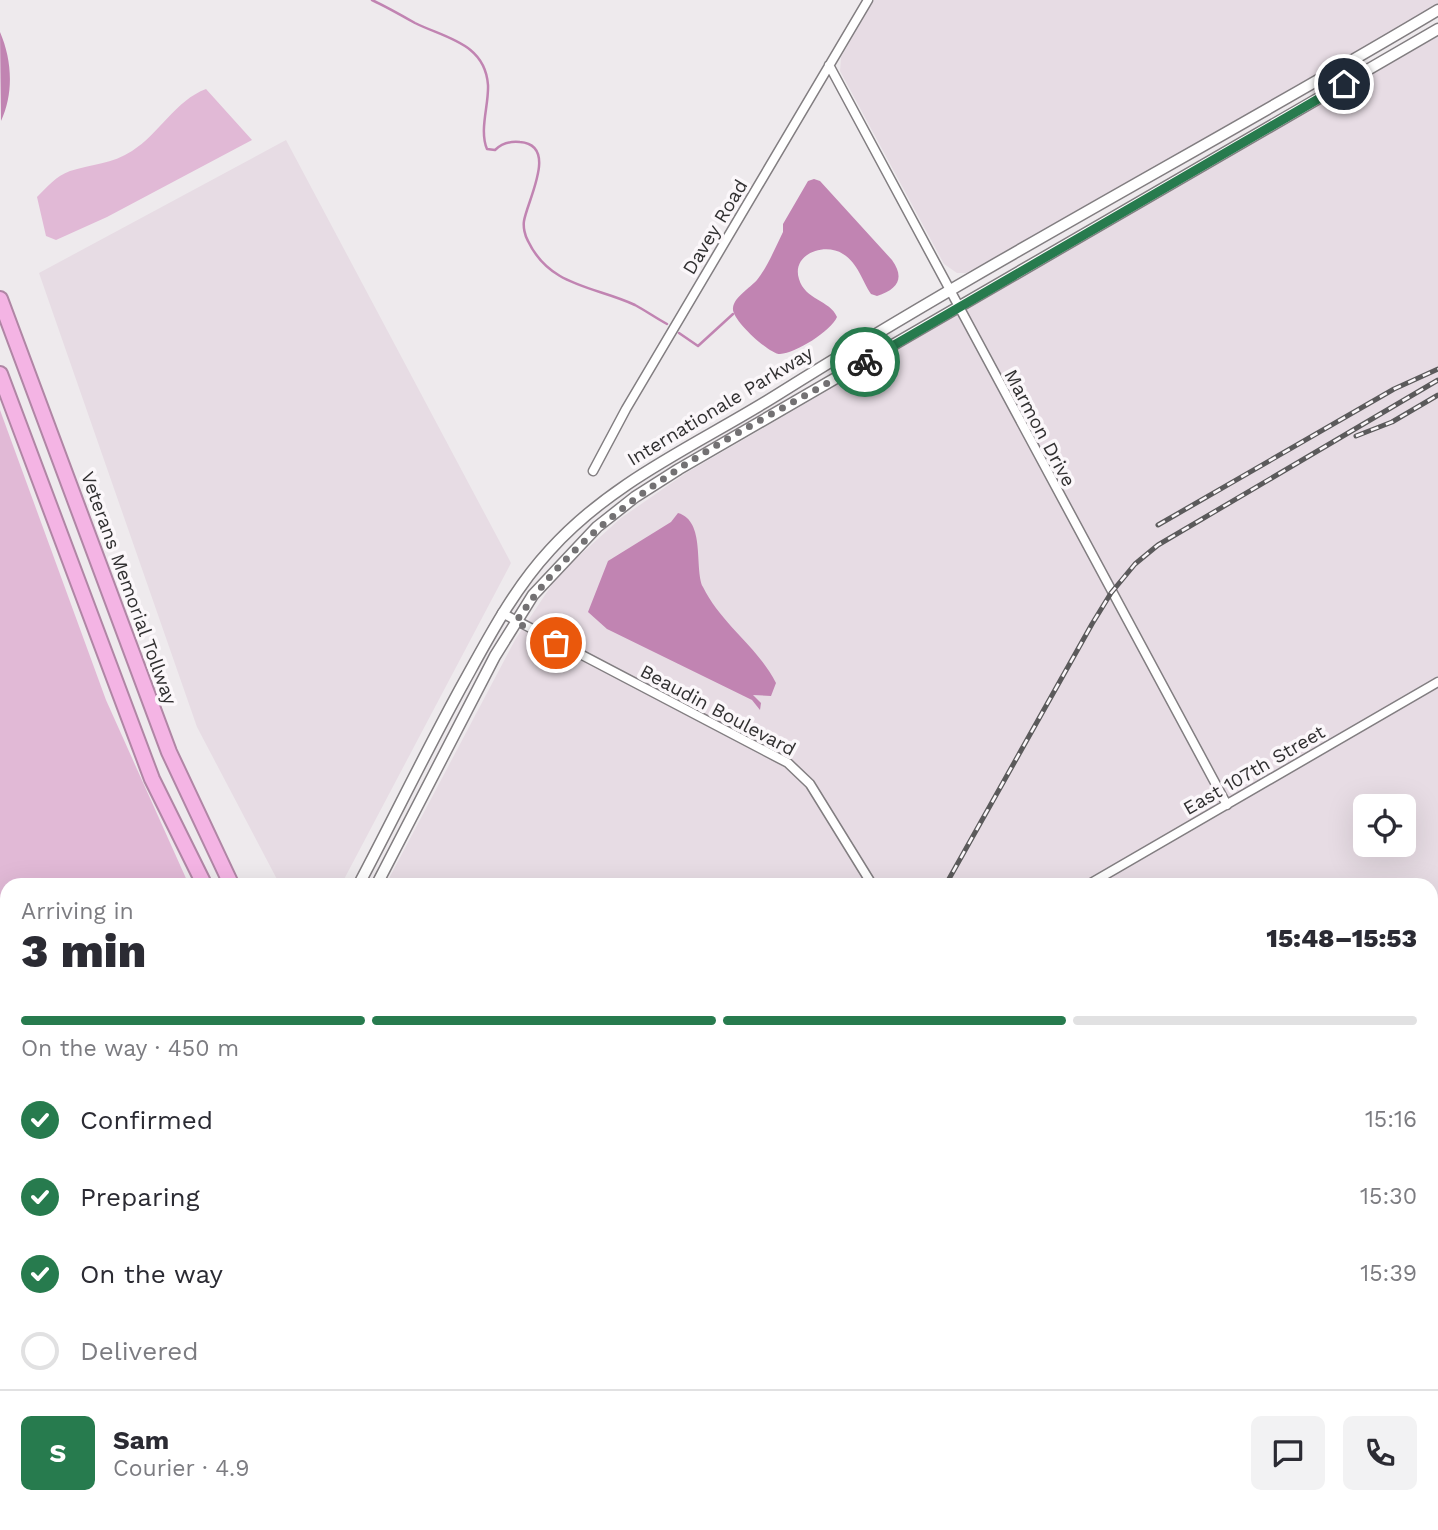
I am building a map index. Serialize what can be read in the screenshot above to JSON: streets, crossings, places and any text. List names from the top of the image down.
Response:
{
  "streets": {
    "highway": ["Veterans Memorial Tollway"],
    "street": [
      "Davey Road",
      "Internationale Parkway",
      "Marmon Drive",
      "Beaudin Boulevard",
      "East 107th Street"
    ]
  },
  "crossings": [
    ["Davey Road", "Marmon Drive"],
    ["Internationale Parkway", "Marmon Drive"],
    ["Internationale Parkway", "Beaudin Boulevard"],
    ["Marmon Drive", "East 107th Street"]
  ],
  "page": {
    "heading": ["3 min", "Arriving in", "15:48–15:53"],
    "panel": ["Sam", "Courier · 4.9"],
    "bar": "On the way · 450 m",
    "list": [
      ["Confirmed", "15:16"],
      ["Preparing", "15:30"],
      ["On the way", "15:39"],
      "Delivered"
    ],
    "round": "S"
  }
}
